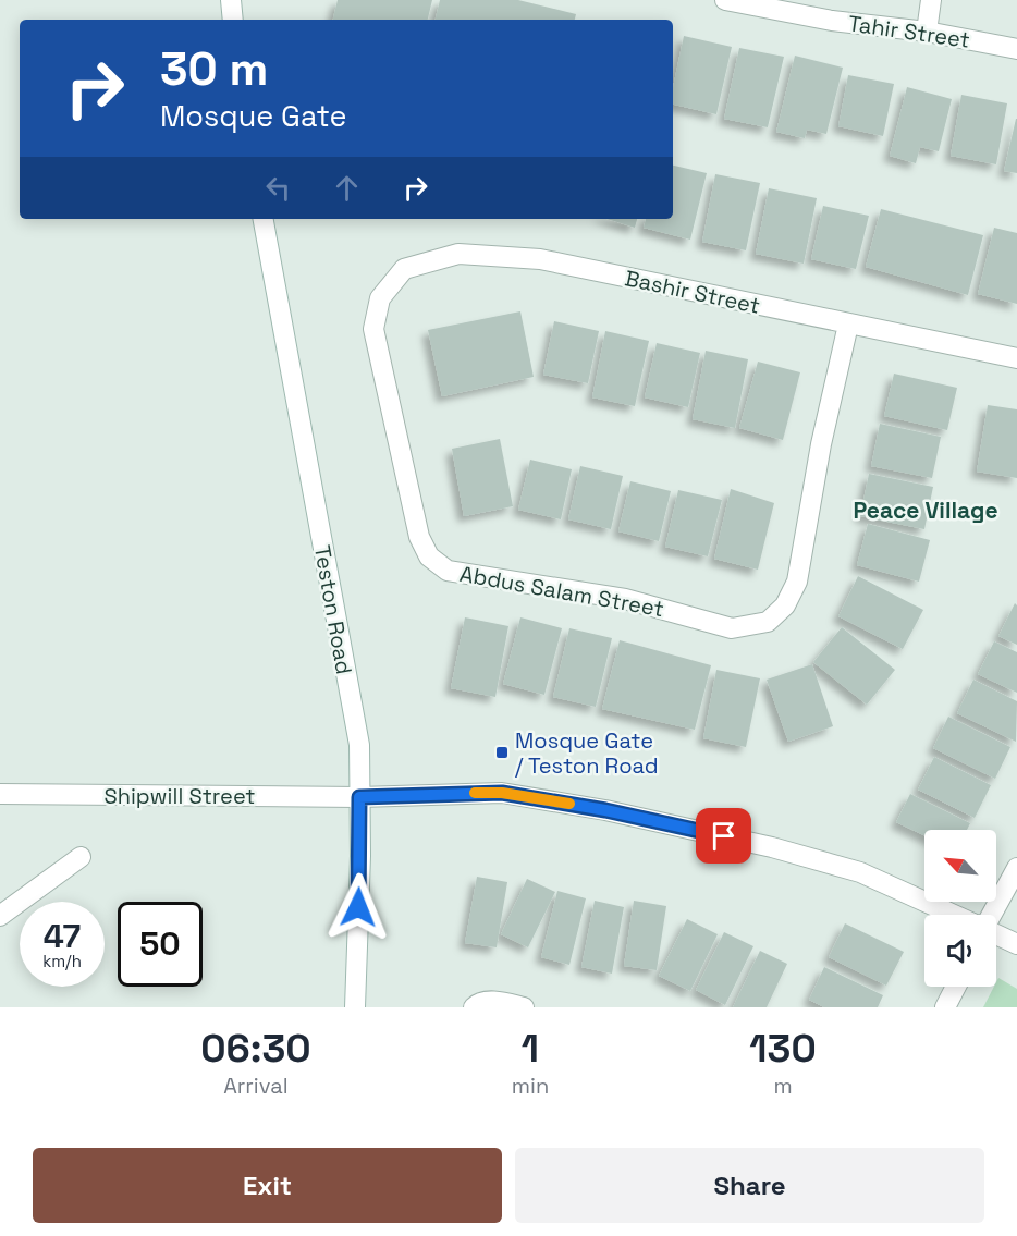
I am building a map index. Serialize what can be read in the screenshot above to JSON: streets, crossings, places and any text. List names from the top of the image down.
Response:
{
  "streets": {
    "street": [
      "Tahir Street",
      "Bashir Street",
      "Abdus Salam Street",
      "Teston Road",
      "Shipwill Street"
    ]
  },
  "crossings": [
    ["Bashir Street", "Abdus Salam Street"],
    ["Teston Road", "Shipwill Street"]
  ],
  "districts": ["Peace Village"],
  "places": {
    "transit": ["Mosque Gate / Teston Road"]
  },
  "north": "top left",
  "page": {
    "turn": ["30 m", "Mosque Gate"],
    "speed": "47 km/h",
    "limit": "50",
    "eta": [
      "06:30",
      "Arrival",
      "1",
      "min",
      "130",
      "m"
    ],
    "buttons": ["Exit", "Share"]
  }
}
